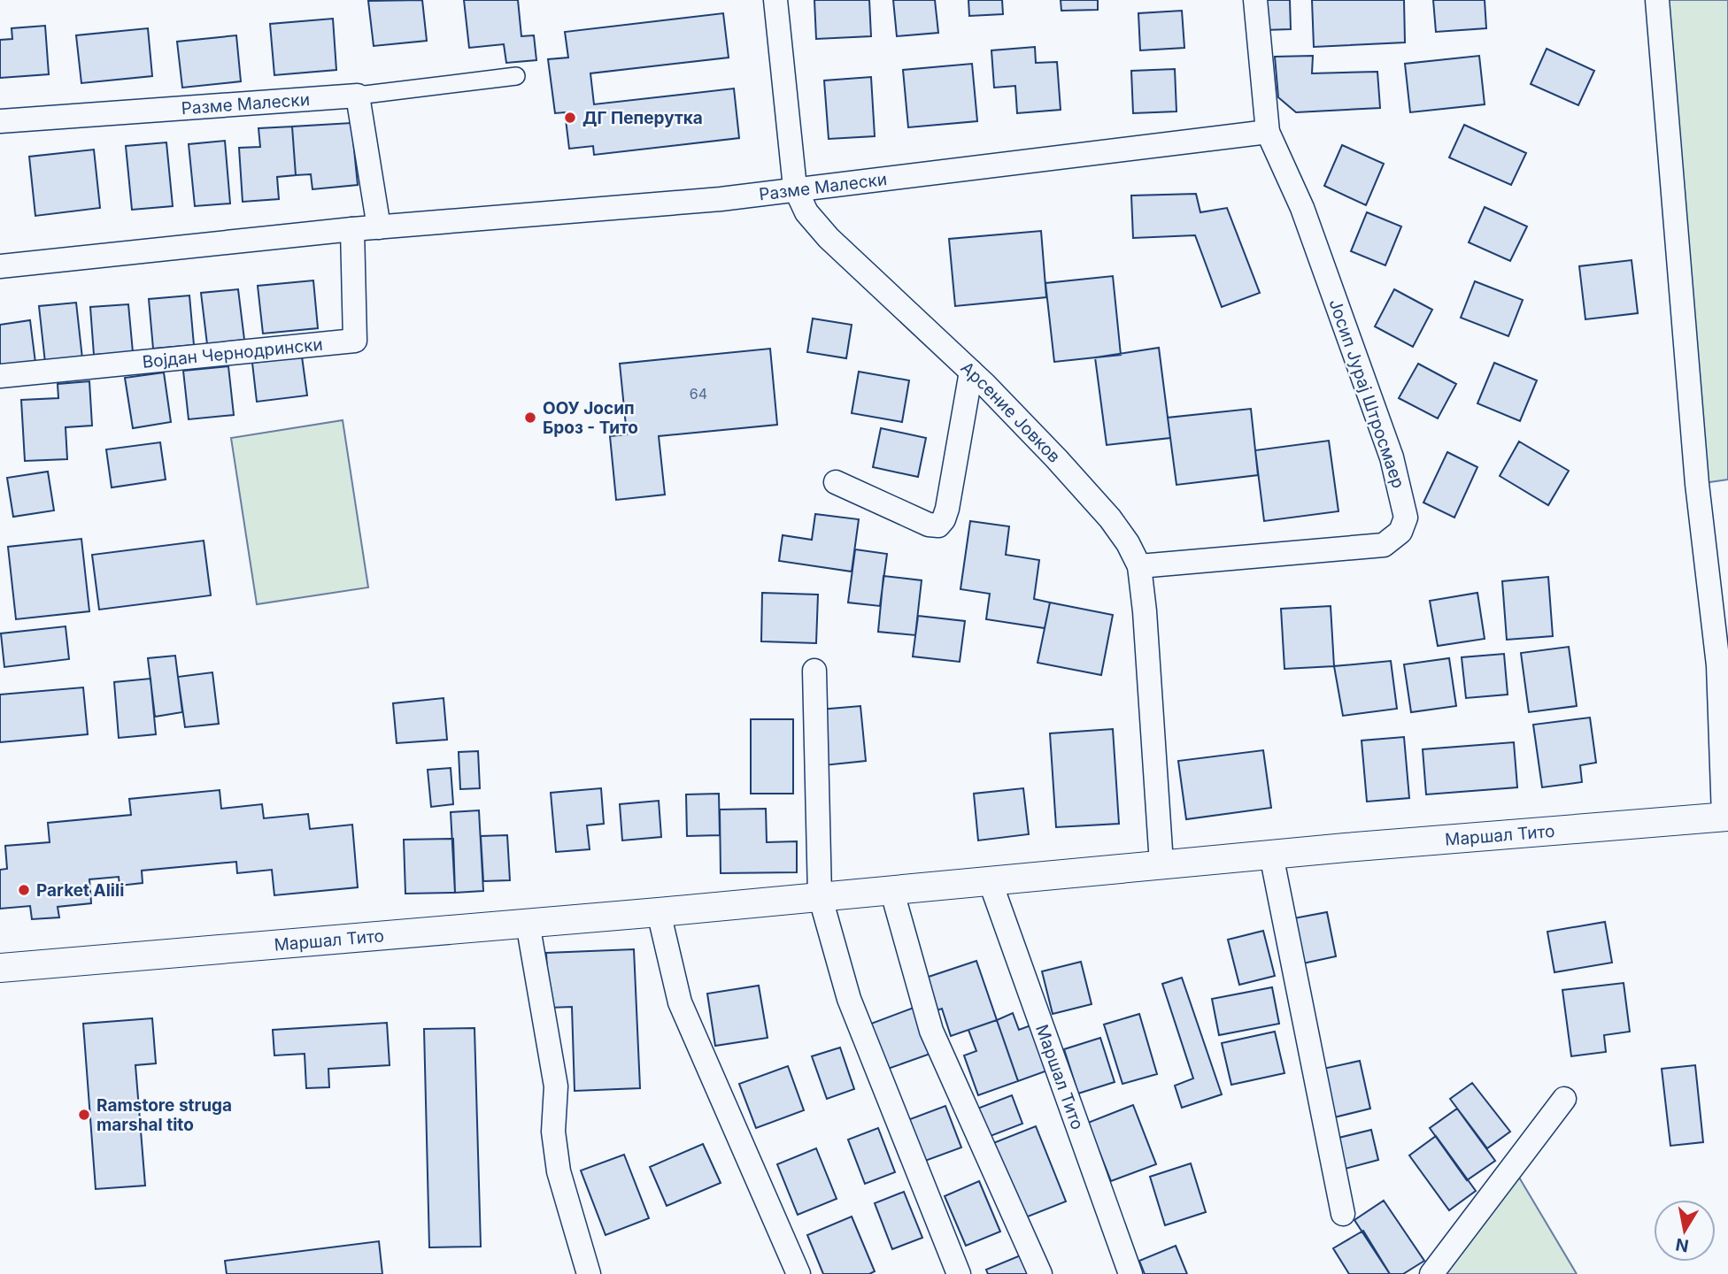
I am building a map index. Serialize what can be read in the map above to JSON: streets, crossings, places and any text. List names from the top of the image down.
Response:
{
  "streets": {
    "street": [
      "Разме Малески",
      "Војдан Чернодрински",
      "Јосип Јурај Штросмаер",
      "Арсение Јовков",
      "Маршал Тито"
    ]
  },
  "crossings": [
    ["Разме Малески", "Војдан Чернодрински"],
    ["Разме Малески", "Јосип Јурај Штросмаер"],
    ["Разме Малески", "Арсение Јовков"],
    ["Јосип Јурај Штросмаер", "Арсение Јовков"],
    ["Арсение Јовков", "Маршал Тито"]
  ],
  "places": [
    "ДГ Пеперутка",
    "ООУ Јосип Броз - Тито",
    "Parket Alili",
    "Ramstore struga marshal tito"
  ],
  "house_numbers": ["64"],
  "north": "bottom"
}
